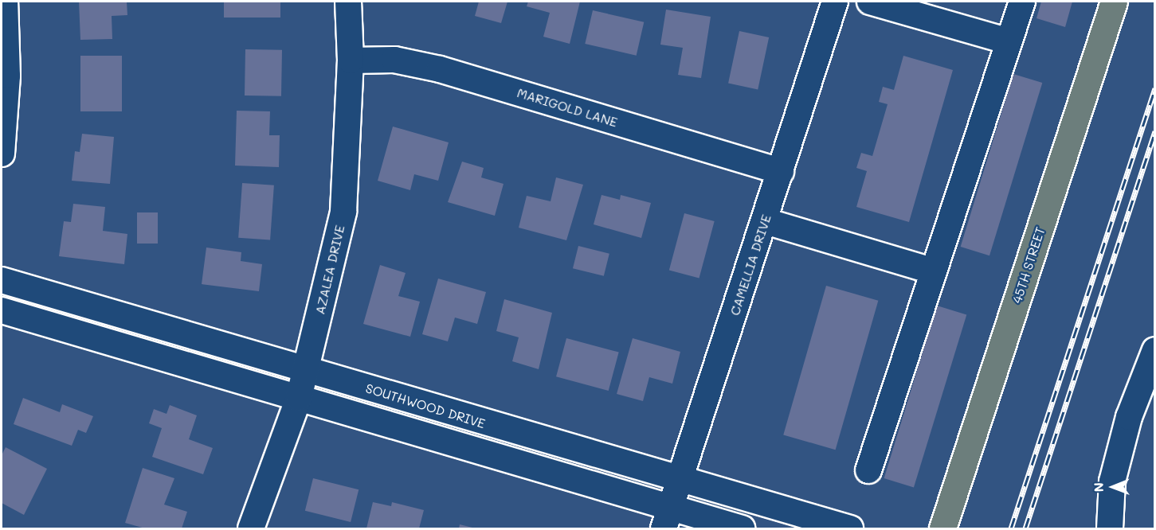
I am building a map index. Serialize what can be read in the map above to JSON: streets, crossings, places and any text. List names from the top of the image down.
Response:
{
  "streets": {
    "main road": ["45TH STREET"],
    "street": [
      "MARIGOLD LANE",
      "CAMELLIA DRIVE",
      "AZALEA DRIVE",
      "SOUTHWOOD DRIVE"
    ]
  },
  "crossings": [
    ["MARIGOLD LANE", "CAMELLIA DRIVE"],
    ["MARIGOLD LANE", "AZALEA DRIVE"],
    ["CAMELLIA DRIVE", "SOUTHWOOD DRIVE"],
    ["AZALEA DRIVE", "SOUTHWOOD DRIVE"]
  ],
  "north": "left"
}
